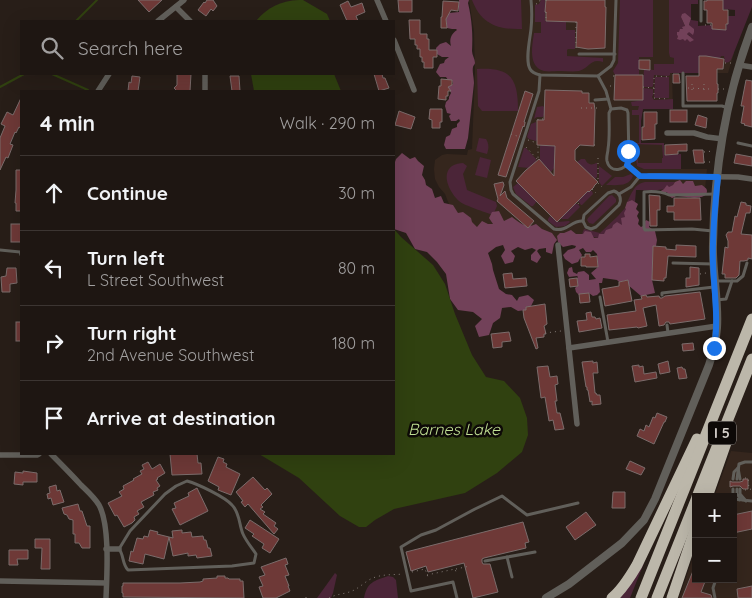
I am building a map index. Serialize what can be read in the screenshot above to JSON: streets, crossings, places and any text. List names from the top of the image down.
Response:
{
  "streets": {
    "highway": ["I 5"]
  },
  "water": ["Barnes Lake"],
  "page": {
    "search": "Search here",
    "heading": ["4 min", "Walk · 290 m"],
    "list": [
      ["Continue", "30 m"],
      ["Turn left", "L Street Southwest", "80 m"],
      ["Turn right", "2nd Avenue Southwest", "180 m"],
      "Arrive at destination"
    ],
    "map_buttons": ["+", "−"]
  }
}
